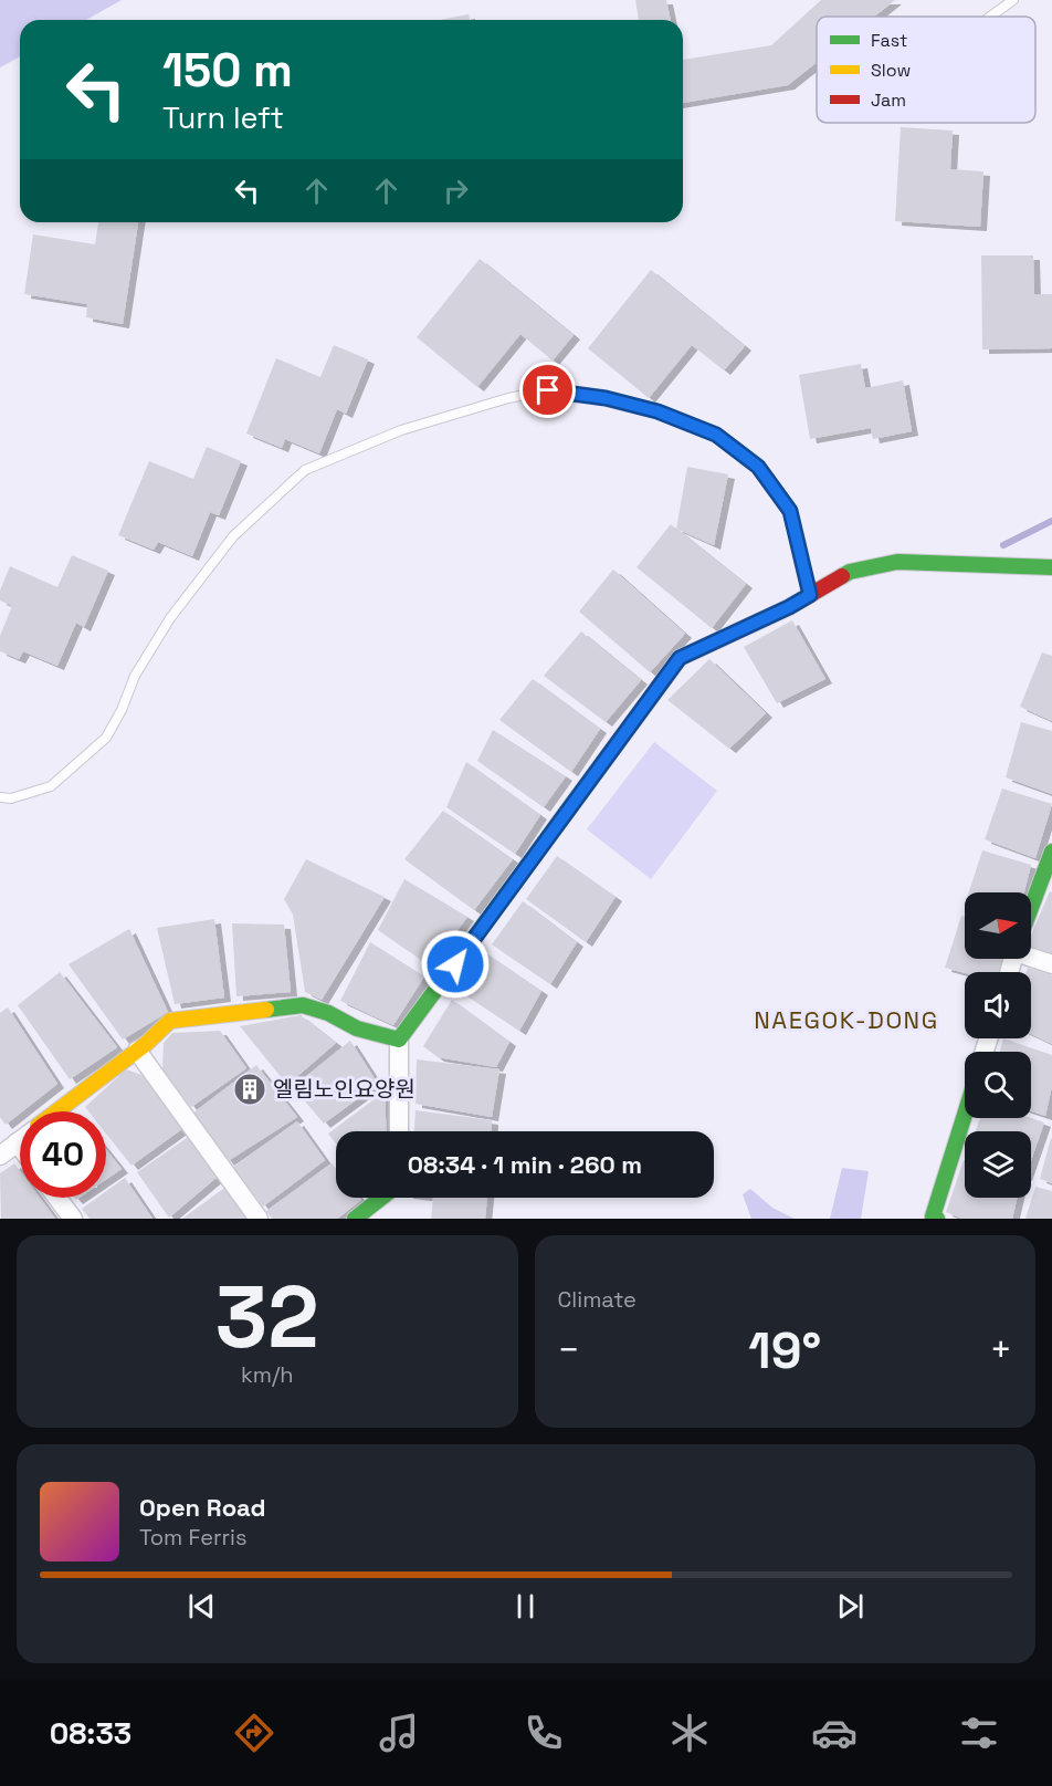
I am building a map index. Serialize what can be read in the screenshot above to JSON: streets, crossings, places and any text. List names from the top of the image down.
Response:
{
  "districts": ["NAEGOK-DONG"],
  "places": {
    "building": ["엘림노인요양원"]
  },
  "legend": ["Fast", "Slow", "Jam"],
  "north": "right",
  "page": {
    "turn": ["150 m", "Turn left"],
    "limit": "40",
    "trip": "08:34 · 1 min · 260 m",
    "tile": [
      ["32", "km/h"],
      "Climate"
    ],
    "heat": ["−", "19°", "+"],
    "song": ["Open Road", "Tom Ferris"],
    "tabs": "08:33"
  }
}
